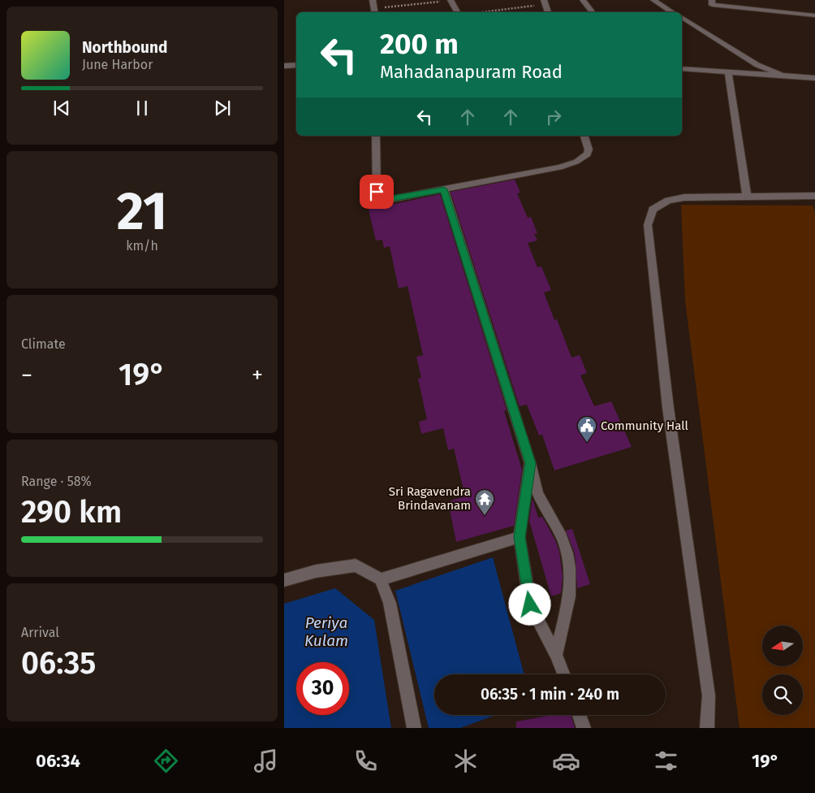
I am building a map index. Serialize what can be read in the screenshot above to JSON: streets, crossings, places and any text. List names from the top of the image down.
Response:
{
  "water": ["Periya Kulam"],
  "places": {
    "public building": ["Community Hall"],
    "temple": ["Sri Ragavendra Brindavanam"]
  },
  "north": "left",
  "page": {
    "turn": ["200 m", "Mahadanapuram Road"],
    "song": ["Northbound", "June Harbor"],
    "tile": [
      ["21", "km/h"],
      "Climate",
      ["Range · 58%", "290 km"],
      ["Arrival", "06:35"]
    ],
    "heat": ["−", "19°", "+"],
    "limit": "30",
    "trip": "06:35 · 1 min · 240 m",
    "tabs": ["06:34", "19°"]
  }
}
